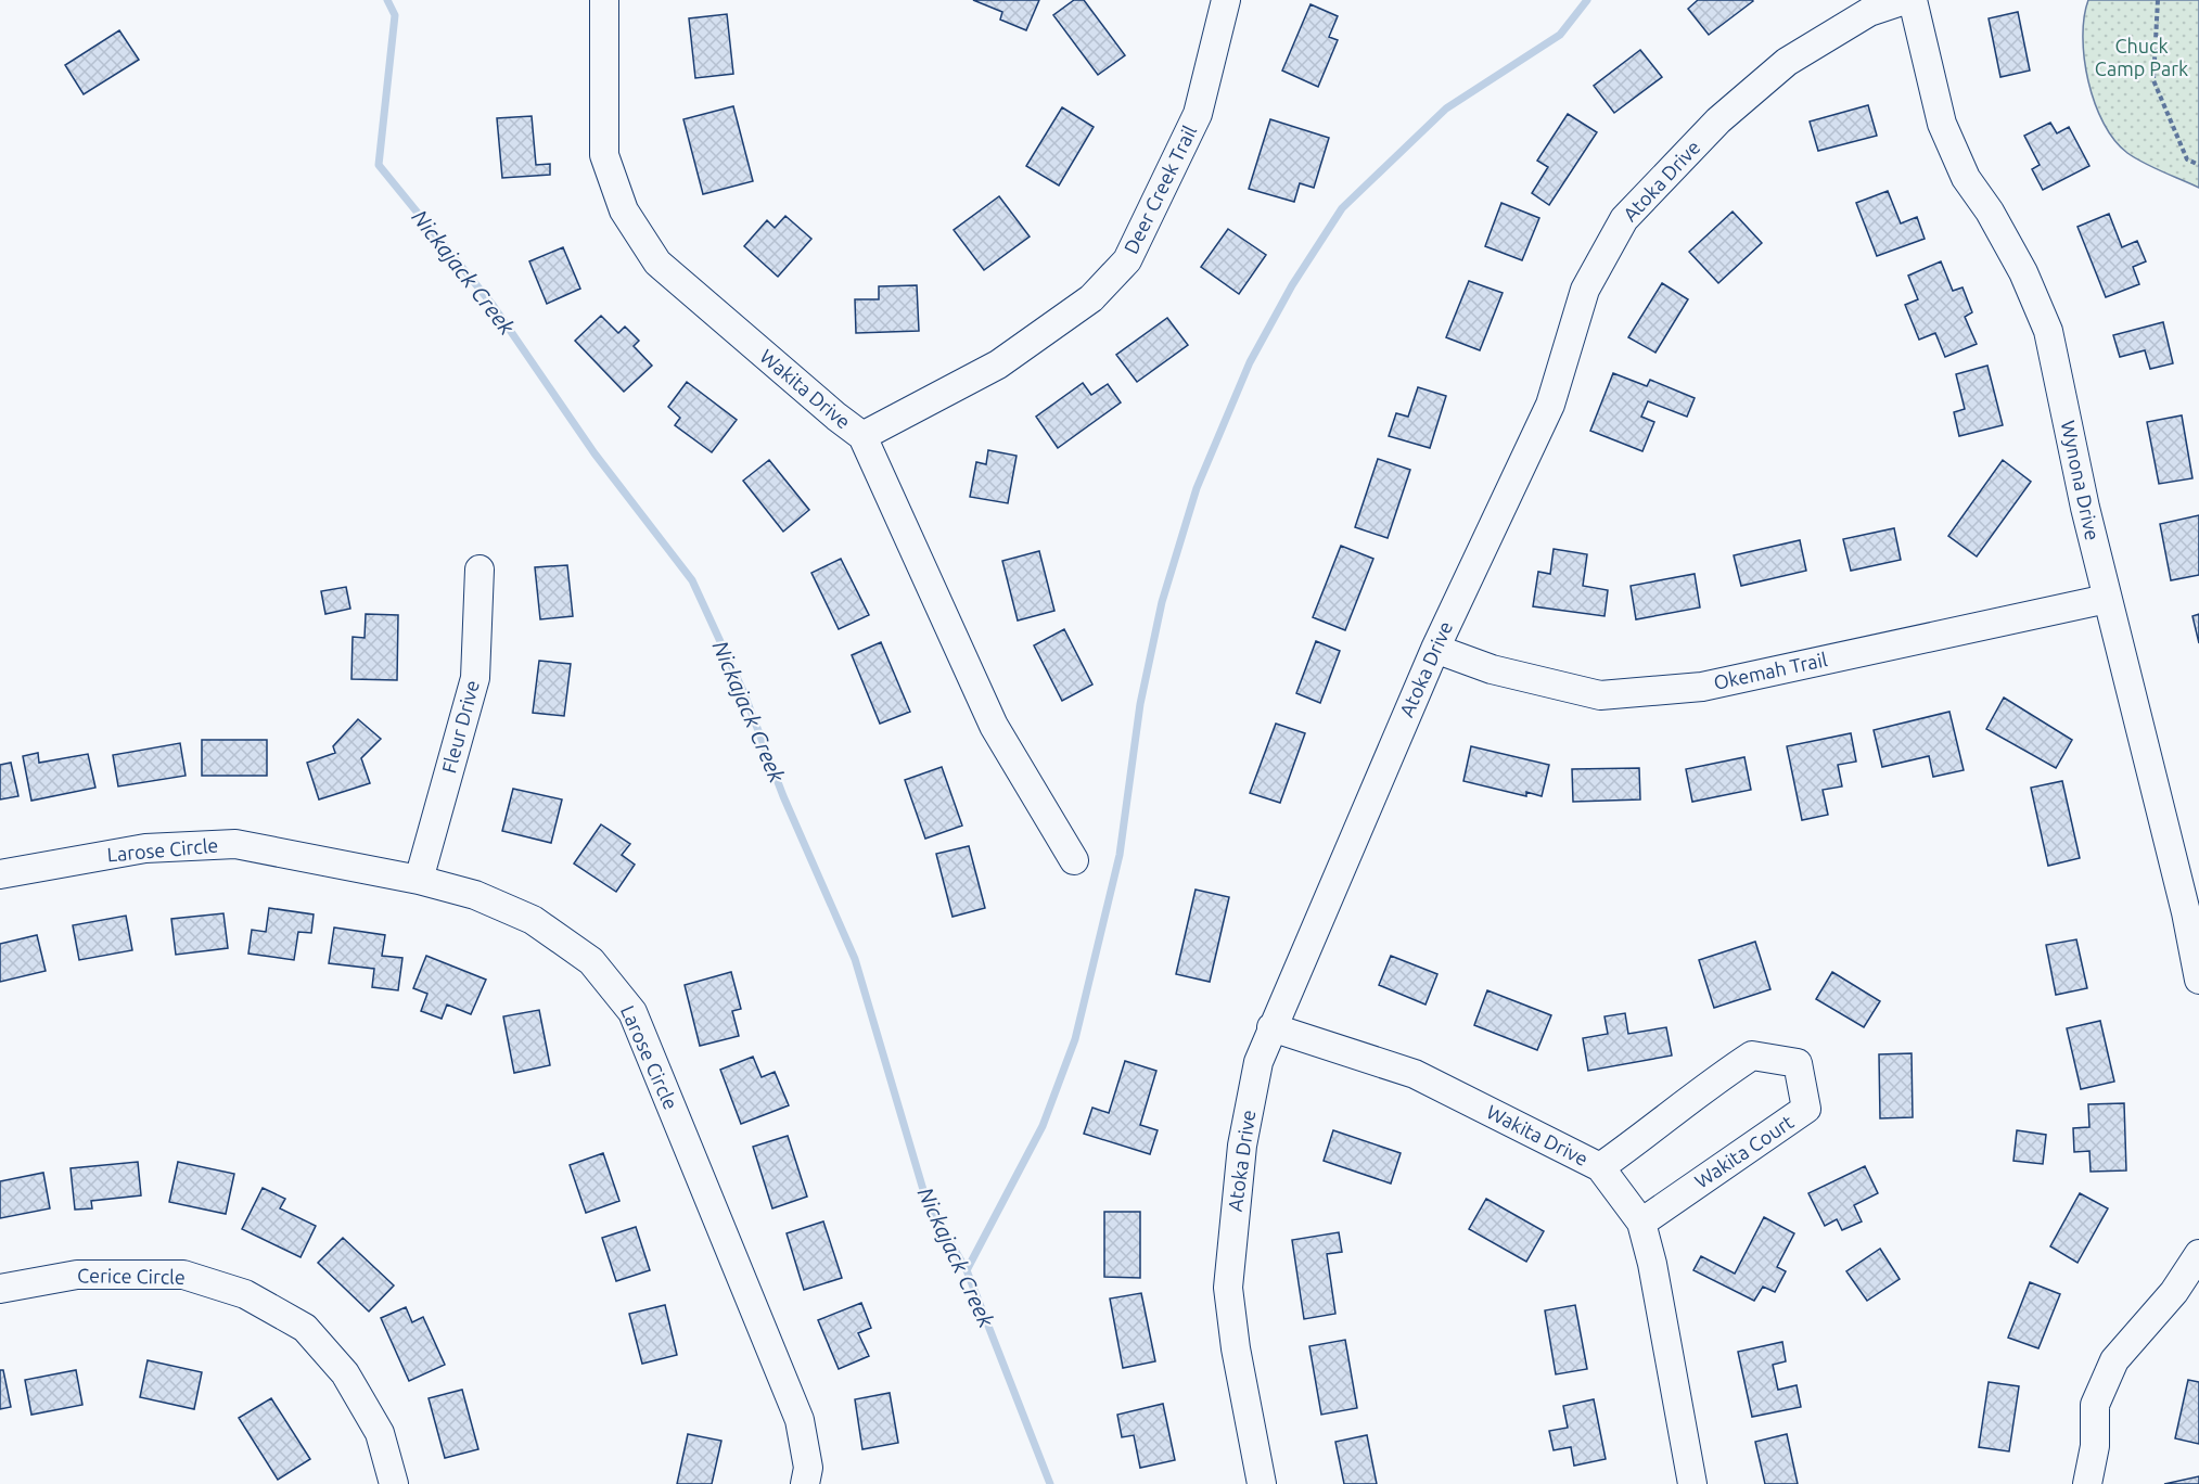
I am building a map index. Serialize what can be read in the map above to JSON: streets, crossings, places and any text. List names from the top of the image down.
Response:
{
  "streets": {
    "street": [
      "Atoka Drive",
      "Deer Creek Trail",
      "Wakita Drive",
      "Wynona Drive",
      "Okemah Trail",
      "Fleur Drive",
      "Larose Circle",
      "Wakita Court",
      "Cerice Circle"
    ]
  },
  "crossings": [
    ["Atoka Drive", "Wakita Drive"],
    ["Atoka Drive", "Okemah Trail"],
    ["Deer Creek Trail", "Wakita Drive"],
    ["Wakita Drive", "Wakita Court"],
    ["Wynona Drive", "Okemah Trail"],
    ["Fleur Drive", "Larose Circle"]
  ],
  "water": ["Nickajack Creek"],
  "parks": ["Chuck Camp Park"]
}
